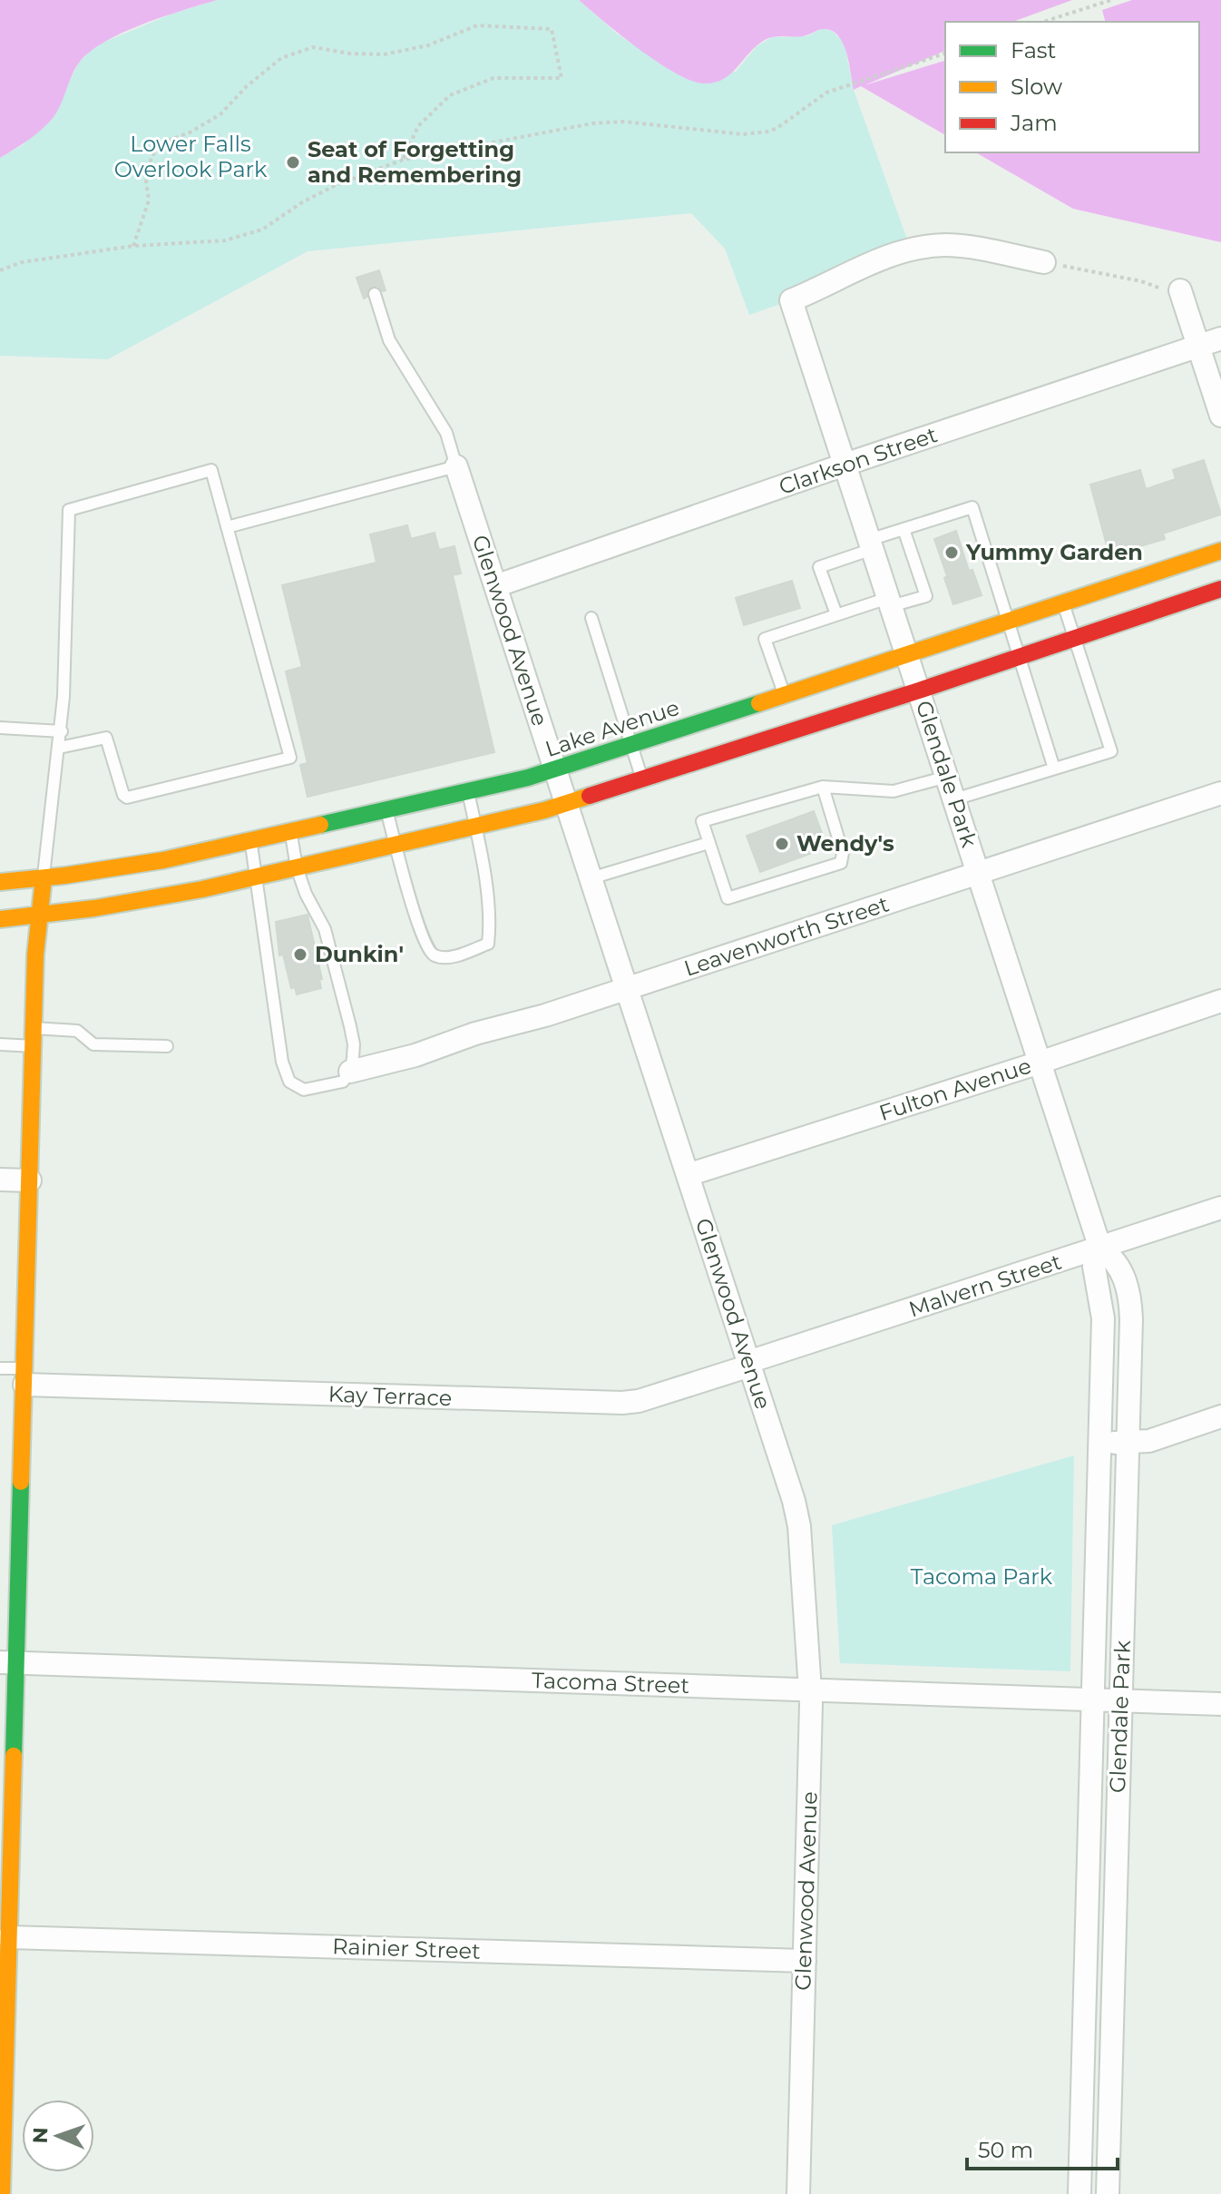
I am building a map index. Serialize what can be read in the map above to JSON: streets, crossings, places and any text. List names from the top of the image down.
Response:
{
  "streets": {
    "main road": ["Lake Avenue"],
    "street": [
      "Clarkson Street",
      "Glenwood Avenue",
      "Glendale Park",
      "Leavenworth Street",
      "Fulton Avenue",
      "Malvern Street",
      "Kay Terrace",
      "Tacoma Street",
      "Rainier Street"
    ]
  },
  "crossings": [
    ["Clarkson Street", "Glenwood Avenue"],
    ["Clarkson Street", "Glendale Park"],
    ["Glenwood Avenue", "Lake Avenue"],
    ["Glenwood Avenue", "Leavenworth Street"],
    ["Glenwood Avenue", "Fulton Avenue"],
    ["Glenwood Avenue", "Malvern Street"],
    ["Glenwood Avenue", "Kay Terrace"],
    ["Glenwood Avenue", "Tacoma Street"],
    ["Glenwood Avenue", "Rainier Street"],
    ["Lake Avenue", "Glendale Park"],
    ["Glendale Park", "Leavenworth Street"],
    ["Glendale Park", "Fulton Avenue"],
    ["Glendale Park", "Malvern Street"],
    ["Glendale Park", "Tacoma Street"],
    ["Malvern Street", "Kay Terrace"]
  ],
  "parks": ["Lower Falls Overlook Park", "Tacoma Park"],
  "places": [
    "Seat of Forgetting and Remembering",
    "Yummy Garden",
    "Wendy's",
    "Dunkin'"
  ],
  "legend": ["Fast", "Slow", "Jam"],
  "scale_bar": "50 m",
  "north": "left"
}
